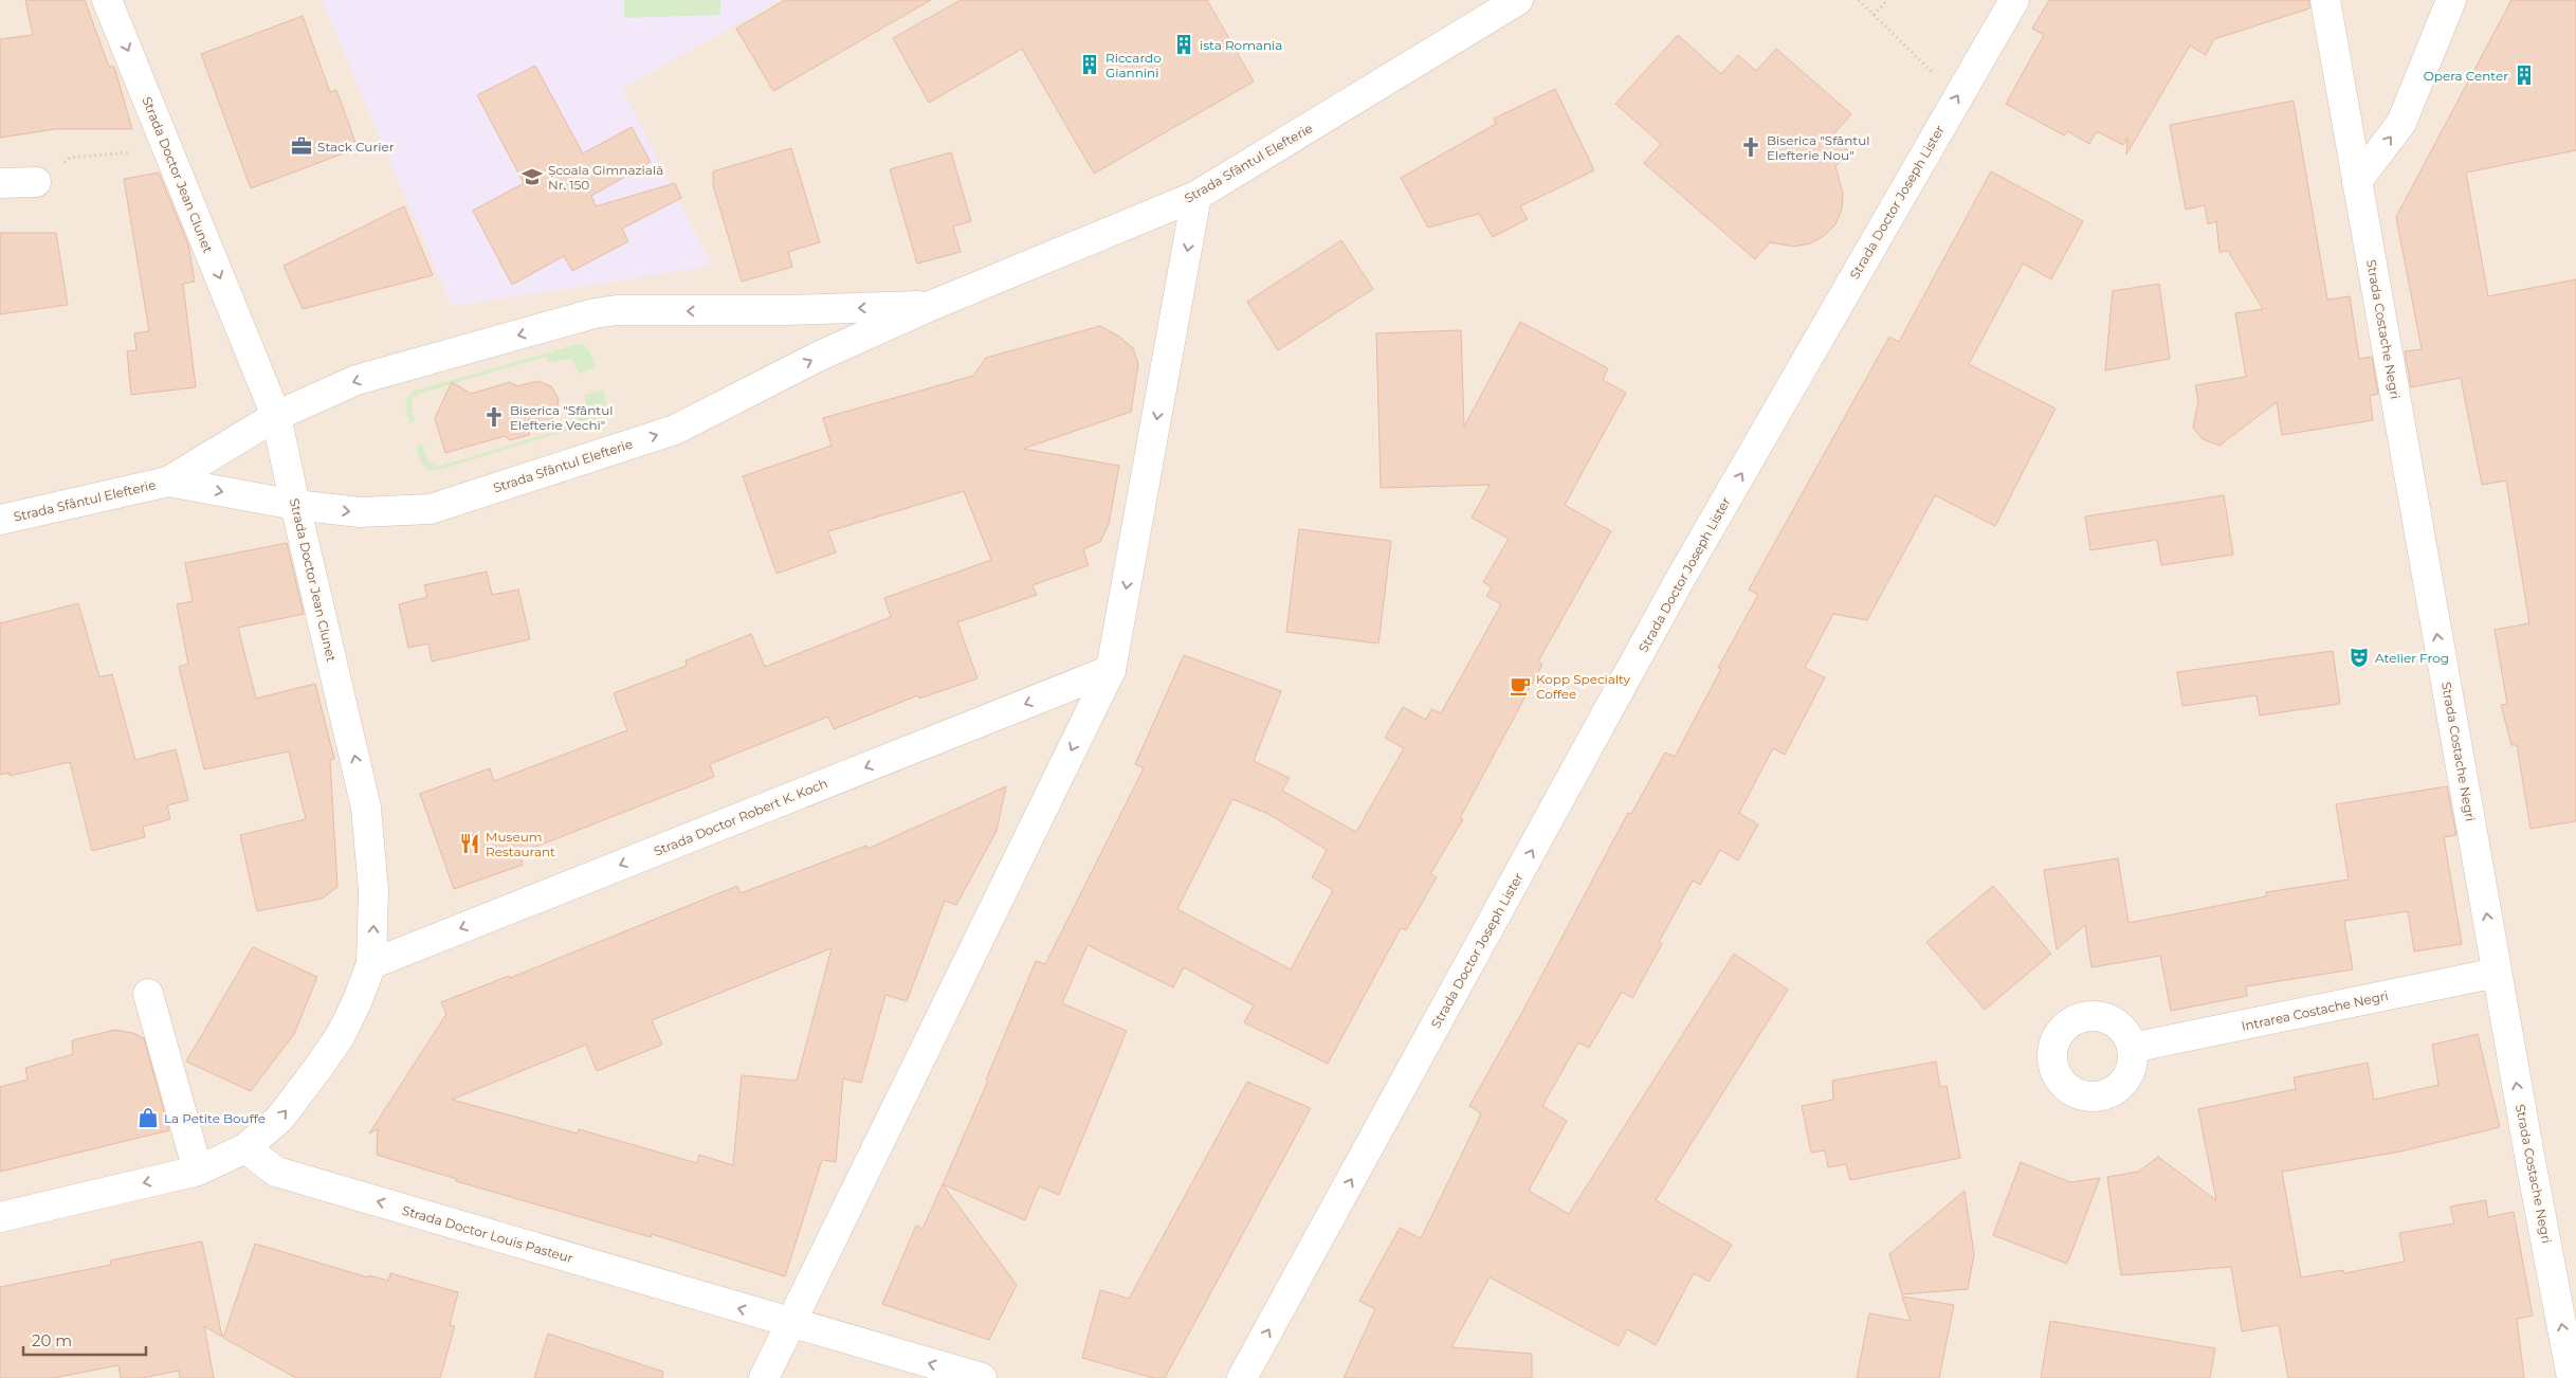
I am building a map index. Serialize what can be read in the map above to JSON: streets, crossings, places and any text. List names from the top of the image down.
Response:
{
  "streets": {
    "street": [
      "Strada Sfântul Elefterie",
      "Strada Doctor Jean Clunet",
      "Strada Doctor Joseph Lister",
      "Strada Costache Negri",
      "Strada Doctor Robert K. Koch",
      "Intrarea Costache Negri",
      "Strada Doctor Louis Pasteur"
    ]
  },
  "crossings": [
    ["Strada Sfântul Elefterie", "Strada Doctor Jean Clunet"],
    ["Strada Doctor Jean Clunet", "Strada Doctor Robert K. Koch"],
    ["Strada Doctor Jean Clunet", "Strada Doctor Louis Pasteur"],
    ["Strada Costache Negri", "Intrarea Costache Negri"]
  ],
  "one_way": [
    "Strada Doctor Joseph Lister",
    "Strada Costache Negri",
    "Strada Doctor Robert K. Koch",
    "Strada Doctor Louis Pasteur"
  ],
  "places": {
    "building": ["ista Romania", "Riccardo Giannini", "Opera Center"],
    "office": ["Stack Curier"],
    "church": ["Biserica \"Sfântul Elefterie Nou\"", "Biserica \"Sfântul Elefterie Vechi\""],
    "school or university": ["Școala Gimnazială Nr. 150"],
    "theatre": ["Atelier Frog"],
    "cafe": ["Kopp Specialty Coffee"],
    "restaurant": ["Museum Restaurant"],
    "shop": ["La Petite Bouffe"]
  },
  "scale_bar": "20 m"
}
